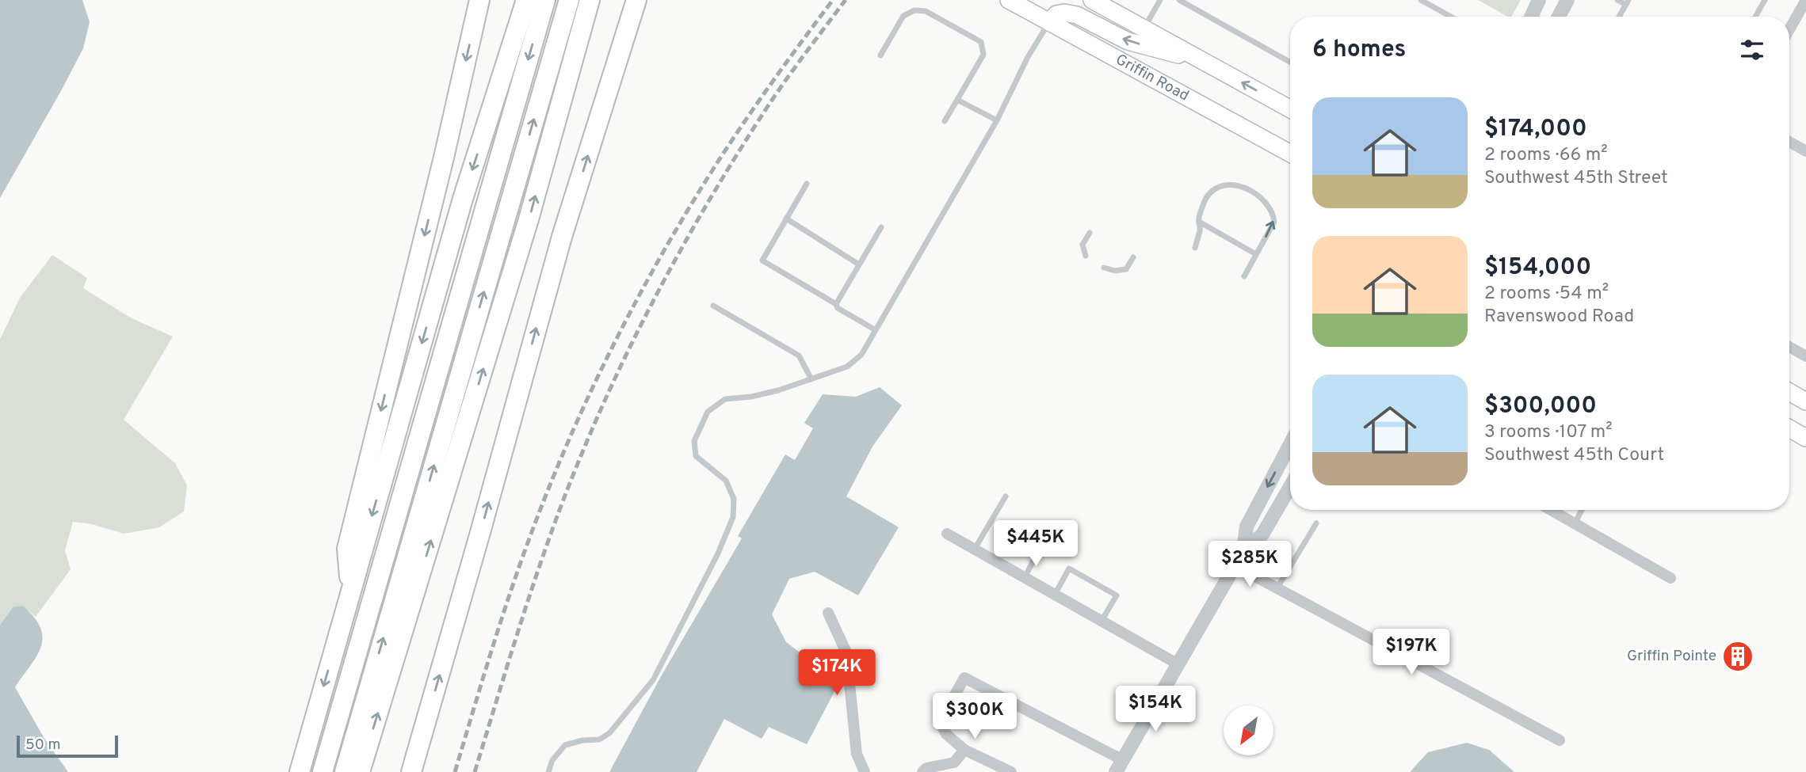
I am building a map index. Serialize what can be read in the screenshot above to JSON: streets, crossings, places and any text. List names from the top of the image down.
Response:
{
  "streets": {
    "main road": ["Griffin Road"]
  },
  "places": {
    "building": ["Griffin Pointe"]
  },
  "scale_bar": "50 m",
  "north": "bottom left",
  "page": {
    "heading": "6 homes",
    "list": [
      {
        "name": "$174,000",
        "note": "2 rooms · 66 m² · Southwest 45th Street"
      },
      {
        "name": "$154,000",
        "note": "2 rooms · 54 m² · Ravenswood Road"
      },
      {
        "name": "$300,000",
        "note": "3 rooms · 107 m² · Southwest 45th Court"
      }
    ],
    "price": [
      "$445K",
      "$285K",
      "$197K",
      "$174K",
      "$154K",
      "$300K"
    ],
    "scale": "50 m"
  }
}
